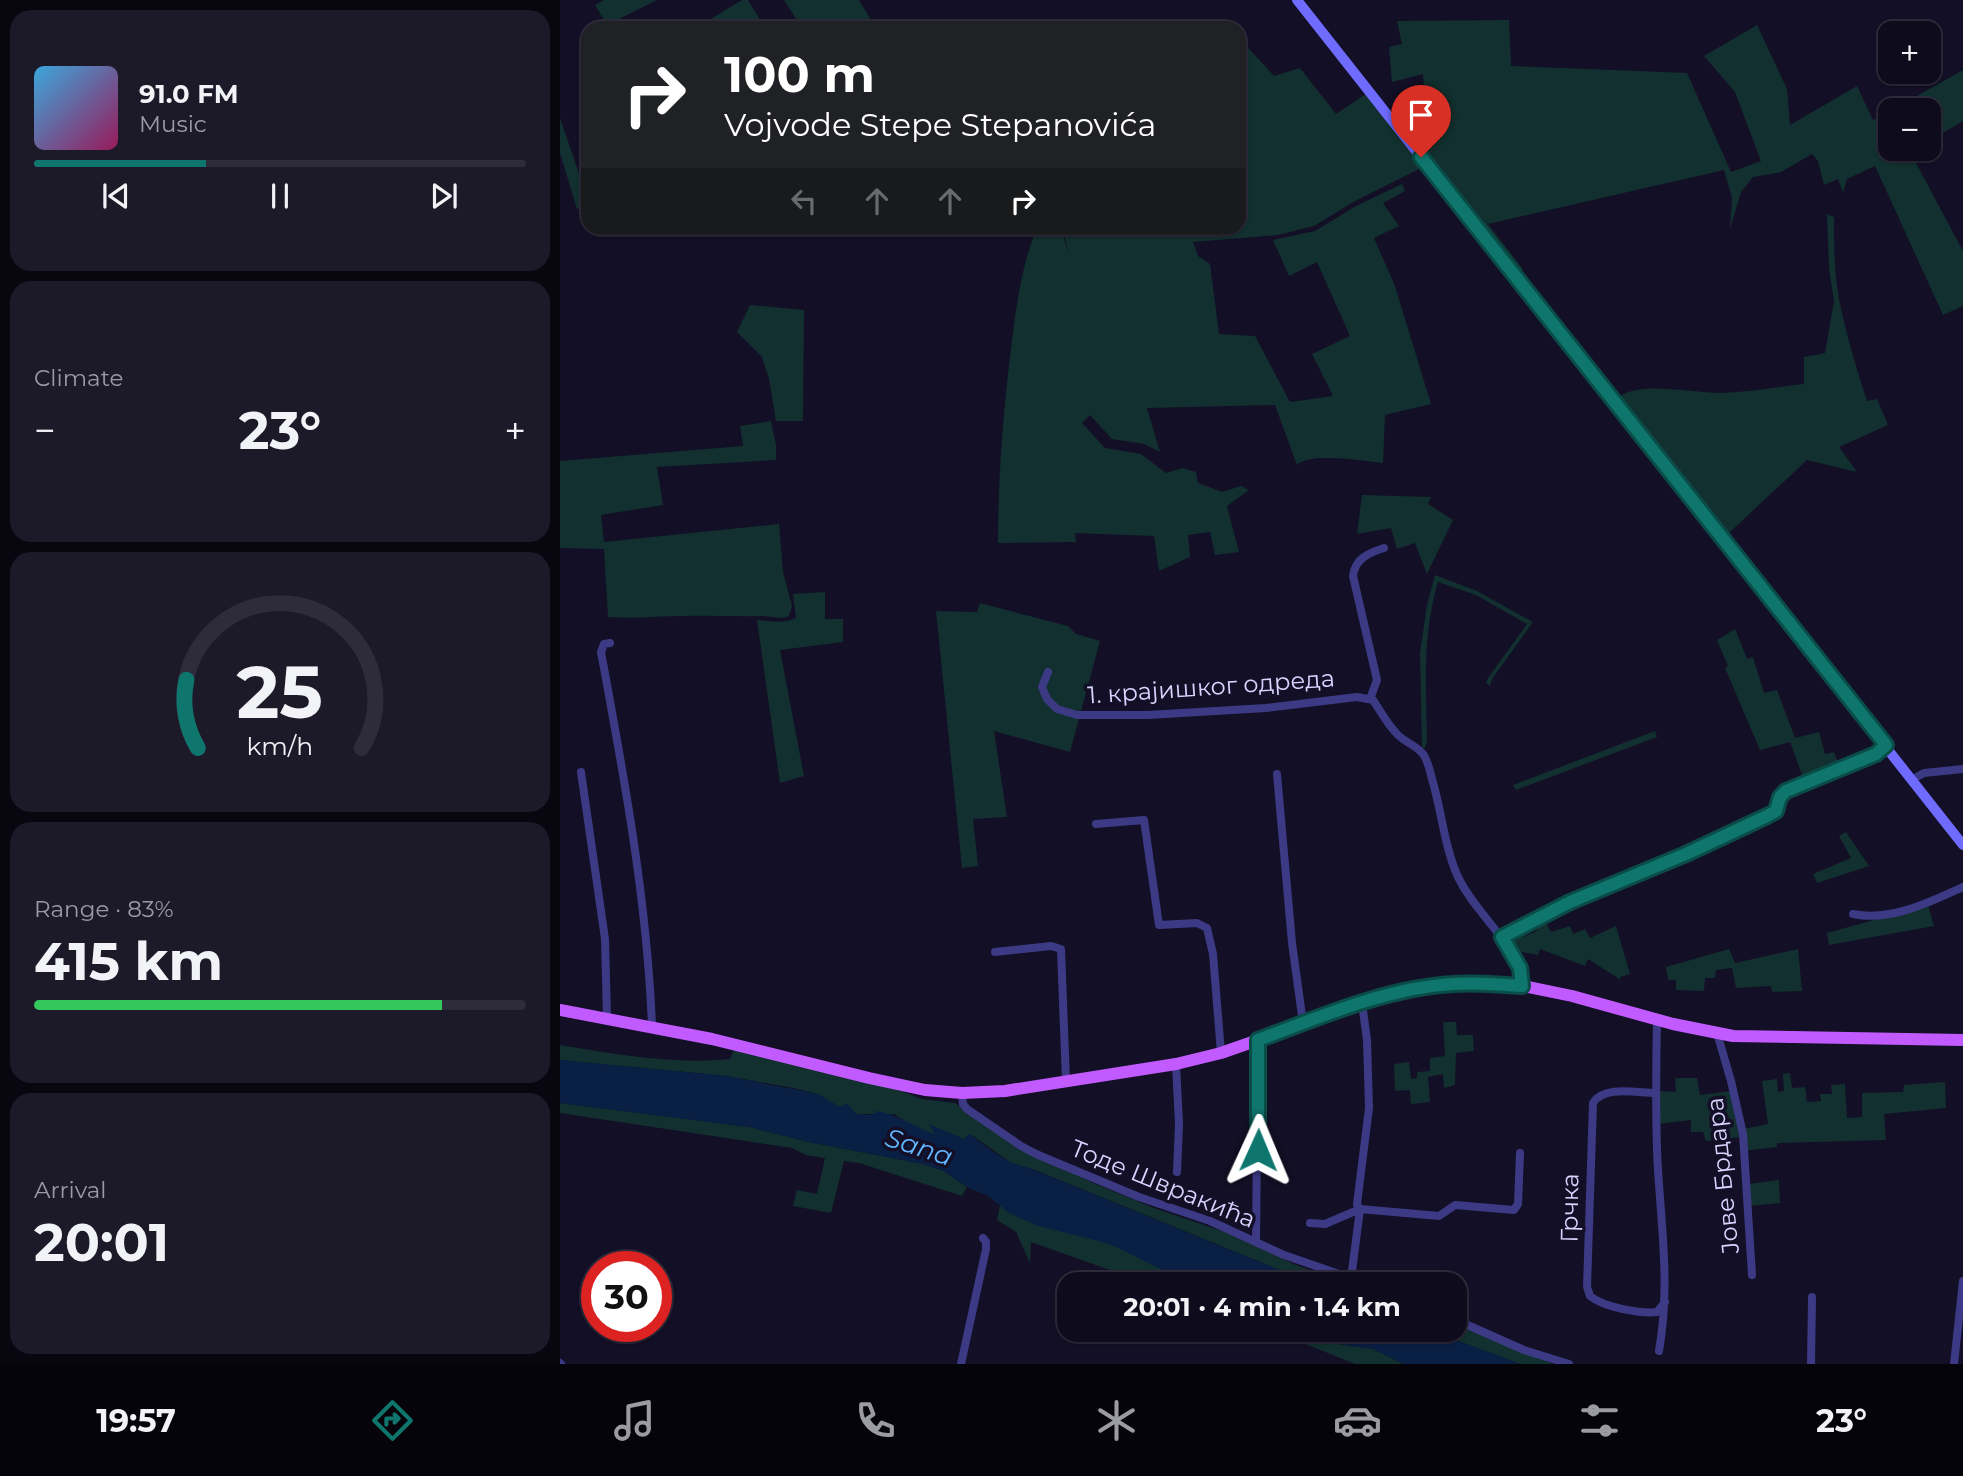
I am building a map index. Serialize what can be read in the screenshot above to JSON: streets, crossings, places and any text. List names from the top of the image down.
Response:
{
  "streets": {
    "street": [
      "1. крајишког одреда",
      "Јове Брдара",
      "Тоде Швракића",
      "Грчка"
    ]
  },
  "water": ["Sana"],
  "page": {
    "map_buttons": ["+", "−"],
    "turn": ["100 m", "Vojvode Stepe Stepanovića"],
    "song": ["91.0 FM", "Music"],
    "tile": [
      "Climate",
      ["Range · 83%", "415 km"],
      ["Arrival", "20:01"]
    ],
    "heat": ["−", "23°", "+"],
    "limit": "30",
    "trip": "20:01 · 4 min · 1.4 km",
    "tabs": ["19:57", "23°"],
    "gauge": ["25", "km/h"]
  }
}
